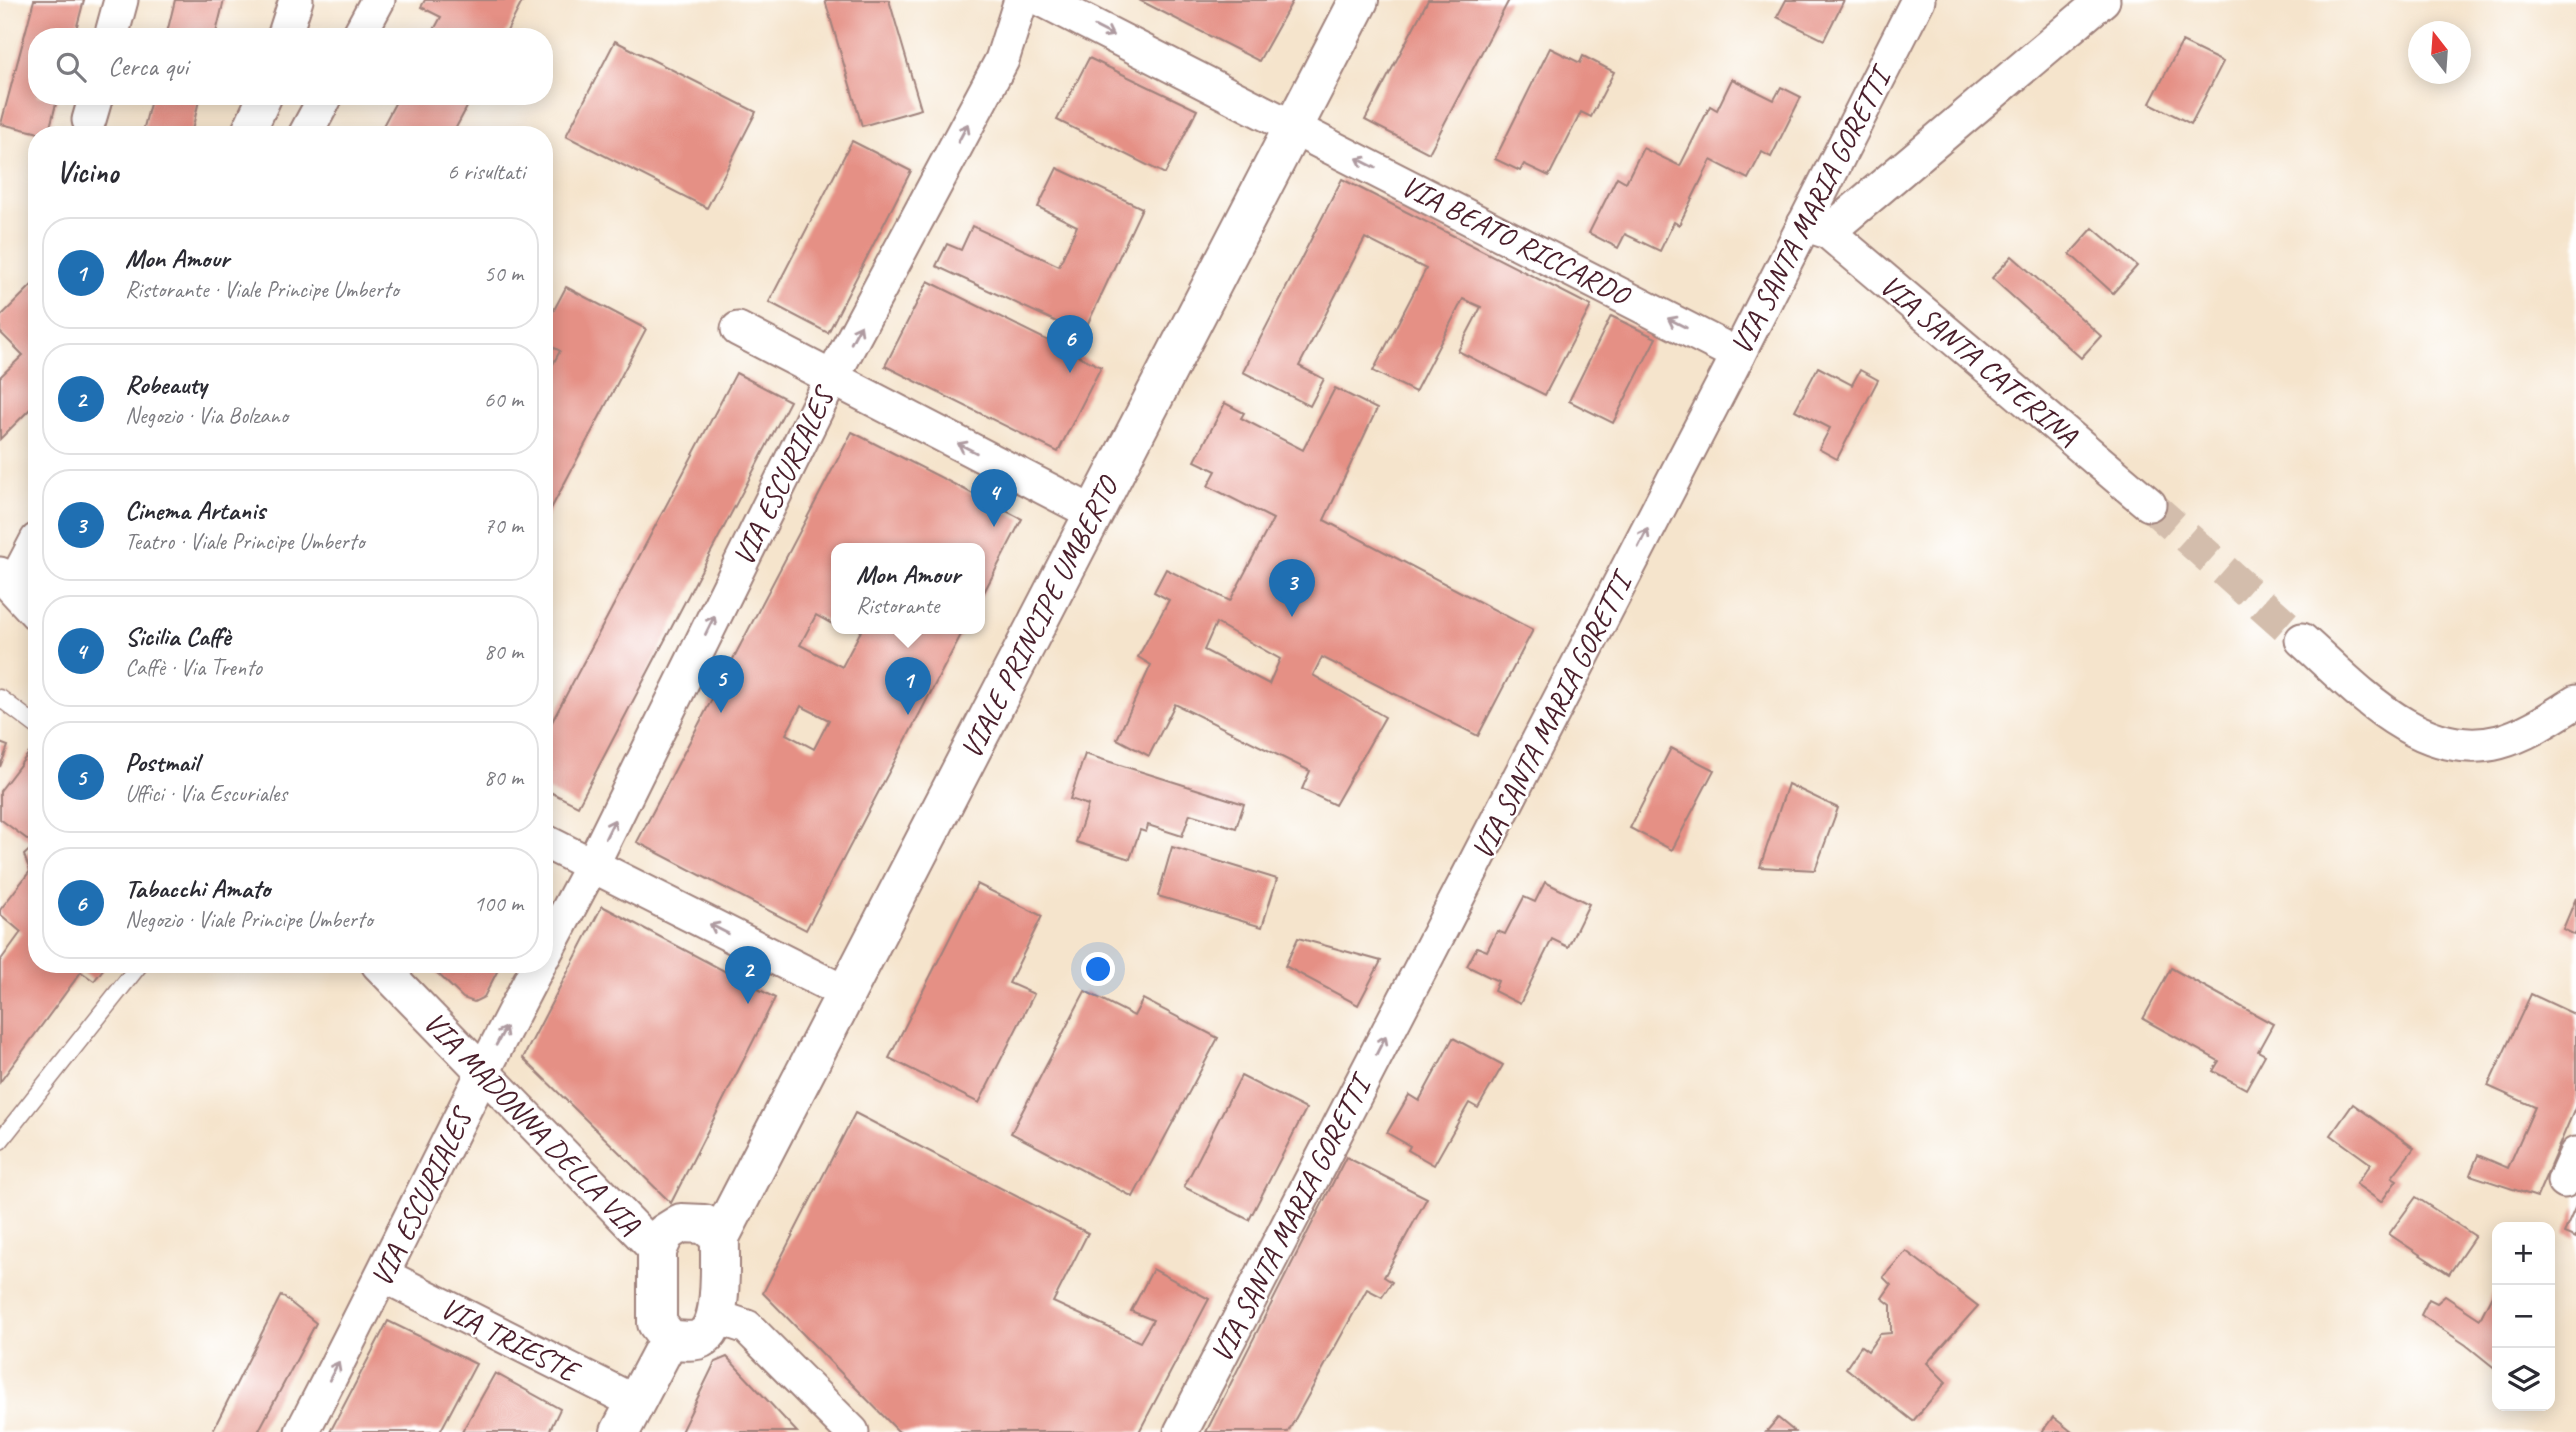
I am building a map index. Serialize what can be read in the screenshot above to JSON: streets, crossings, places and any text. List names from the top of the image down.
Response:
{
  "streets": {
    "main road": ["VIALE PRINCIPE UMBERTO"],
    "street": [
      "VIA SANTA MARIA GORETTI",
      "VIA BEATO RICCARDO",
      "VIA SANTA CATERINA",
      "VIA ESCURIALES",
      "VIA MADONNA DELLA VIA",
      "VIA TRIESTE"
    ]
  },
  "crossings": [
    ["VIA SANTA MARIA GORETTI", "VIA BEATO RICCARDO"],
    ["VIA SANTA MARIA GORETTI", "VIA SANTA CATERINA"],
    ["VIA BEATO RICCARDO", "VIALE PRINCIPE UMBERTO"],
    ["VIA ESCURIALES", "VIA MADONNA DELLA VIA"],
    ["VIA ESCURIALES", "VIA TRIESTE"]
  ],
  "one_way": ["VIA SANTA MARIA GORETTI", "VIA ESCURIALES"],
  "north": "top",
  "page": {
    "search": "Cerca qui",
    "heading": ["Vicino", "6 risultati"],
    "list": [
      {
        "mark": "1",
        "name": "Mon Amour",
        "note": "Ristorante · Viale Principe Umberto",
        "value": "50 m"
      },
      {
        "mark": "2",
        "name": "Robeauty",
        "note": "Negozio · Via Bolzano",
        "value": "60 m"
      },
      {
        "mark": "3",
        "name": "Cinema Artanis",
        "note": "Teatro · Viale Principe Umberto",
        "value": "70 m"
      },
      {
        "mark": "4",
        "name": "Sicilia Caffè",
        "note": "Caffè · Via Trento",
        "value": "80 m"
      },
      {
        "mark": "5",
        "name": "Postmail",
        "note": "Uffici · Via Escuriales",
        "value": "80 m"
      },
      {
        "mark": "6",
        "name": "Tabacchi Amato",
        "note": "Negozio · Viale Principe Umberto",
        "value": "100 m"
      }
    ],
    "pins": [
      "6",
      "4",
      "3",
      "5",
      "1",
      "2"
    ],
    "popup": ["Mon Amour", "Ristorante"],
    "map_buttons": ["+", "−"]
  }
}
